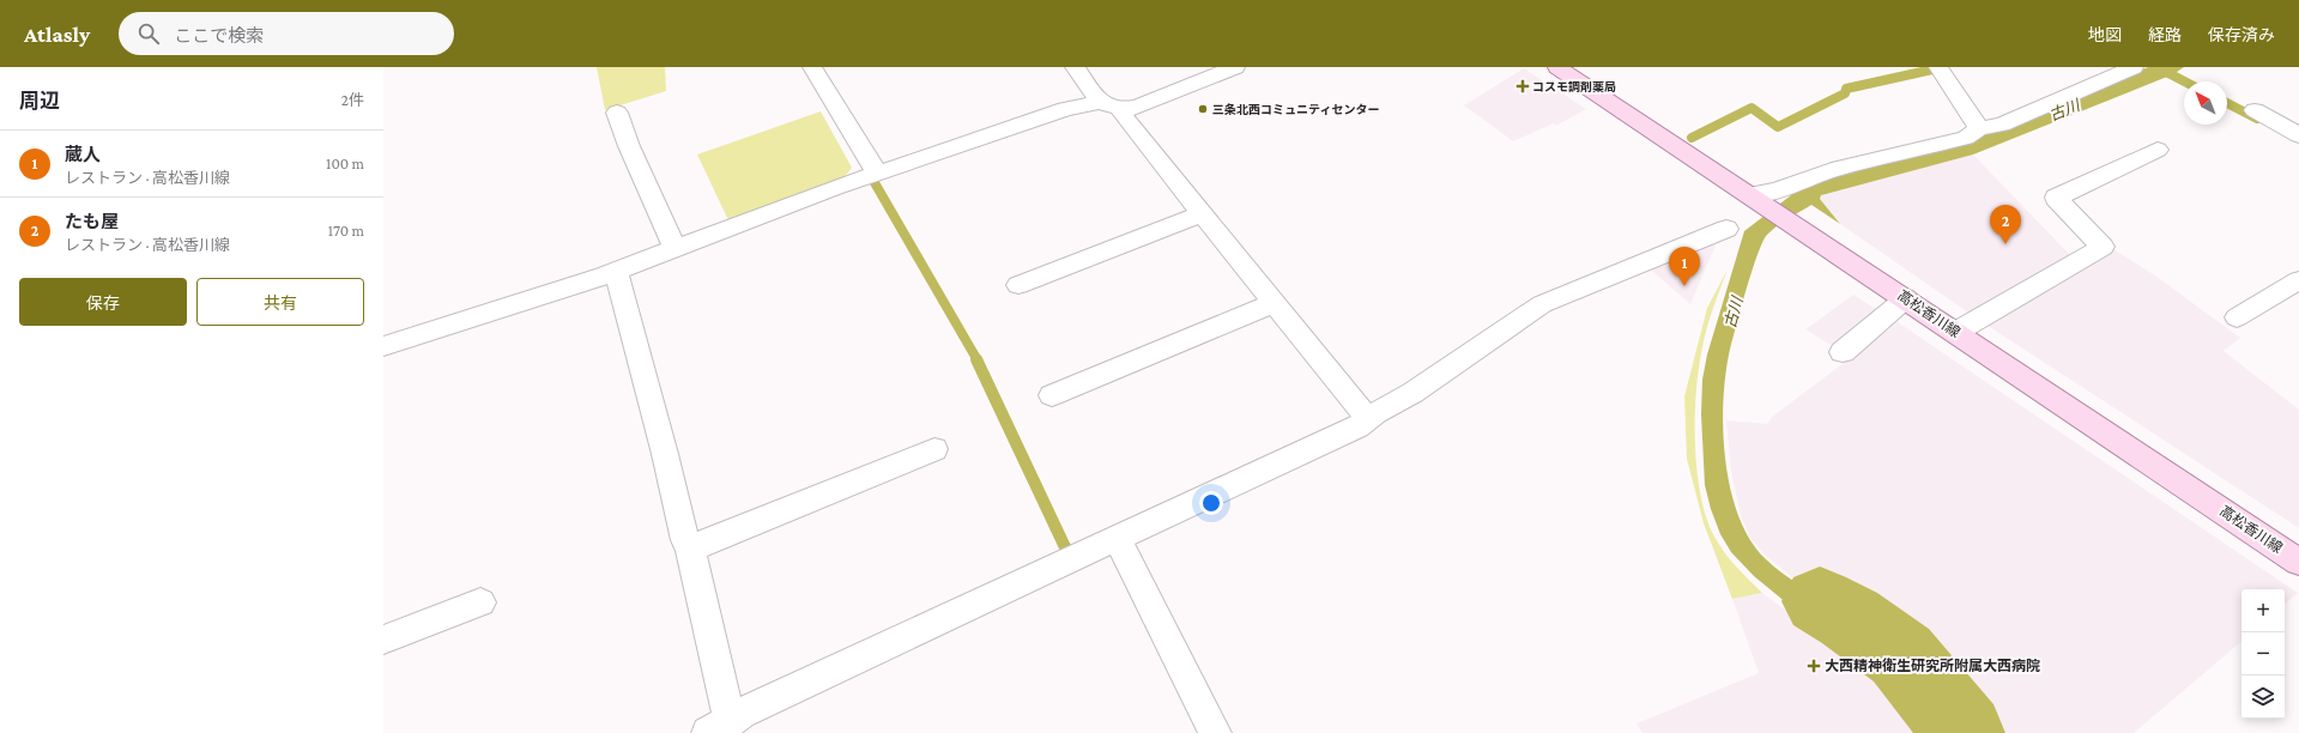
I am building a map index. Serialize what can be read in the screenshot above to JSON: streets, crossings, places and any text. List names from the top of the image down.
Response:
{
  "streets": {
    "main road": ["高松香川線"]
  },
  "water": ["古川"],
  "places": {
    "health": ["コスモ調剤薬局", "大西精神衛生研究所附属大西病院"],
    "other": ["三条北西コミュニティセンター"]
  },
  "north": "top left",
  "page": {
    "header": "Atlasly",
    "search": "ここで検索",
    "nav": ["地図", "経路", "保存済み"],
    "heading": ["周辺", "2件"],
    "list": [
      {
        "mark": "1",
        "name": "蔵人",
        "note": "レストラン · 高松香川線",
        "value": "100 m"
      },
      {
        "mark": "2",
        "name": "たも屋",
        "note": "レストラン · 高松香川線",
        "value": "170 m"
      }
    ],
    "pins": ["2", "1"],
    "buttons": ["保存", "共有"],
    "map_buttons": ["+", "−"]
  }
}
